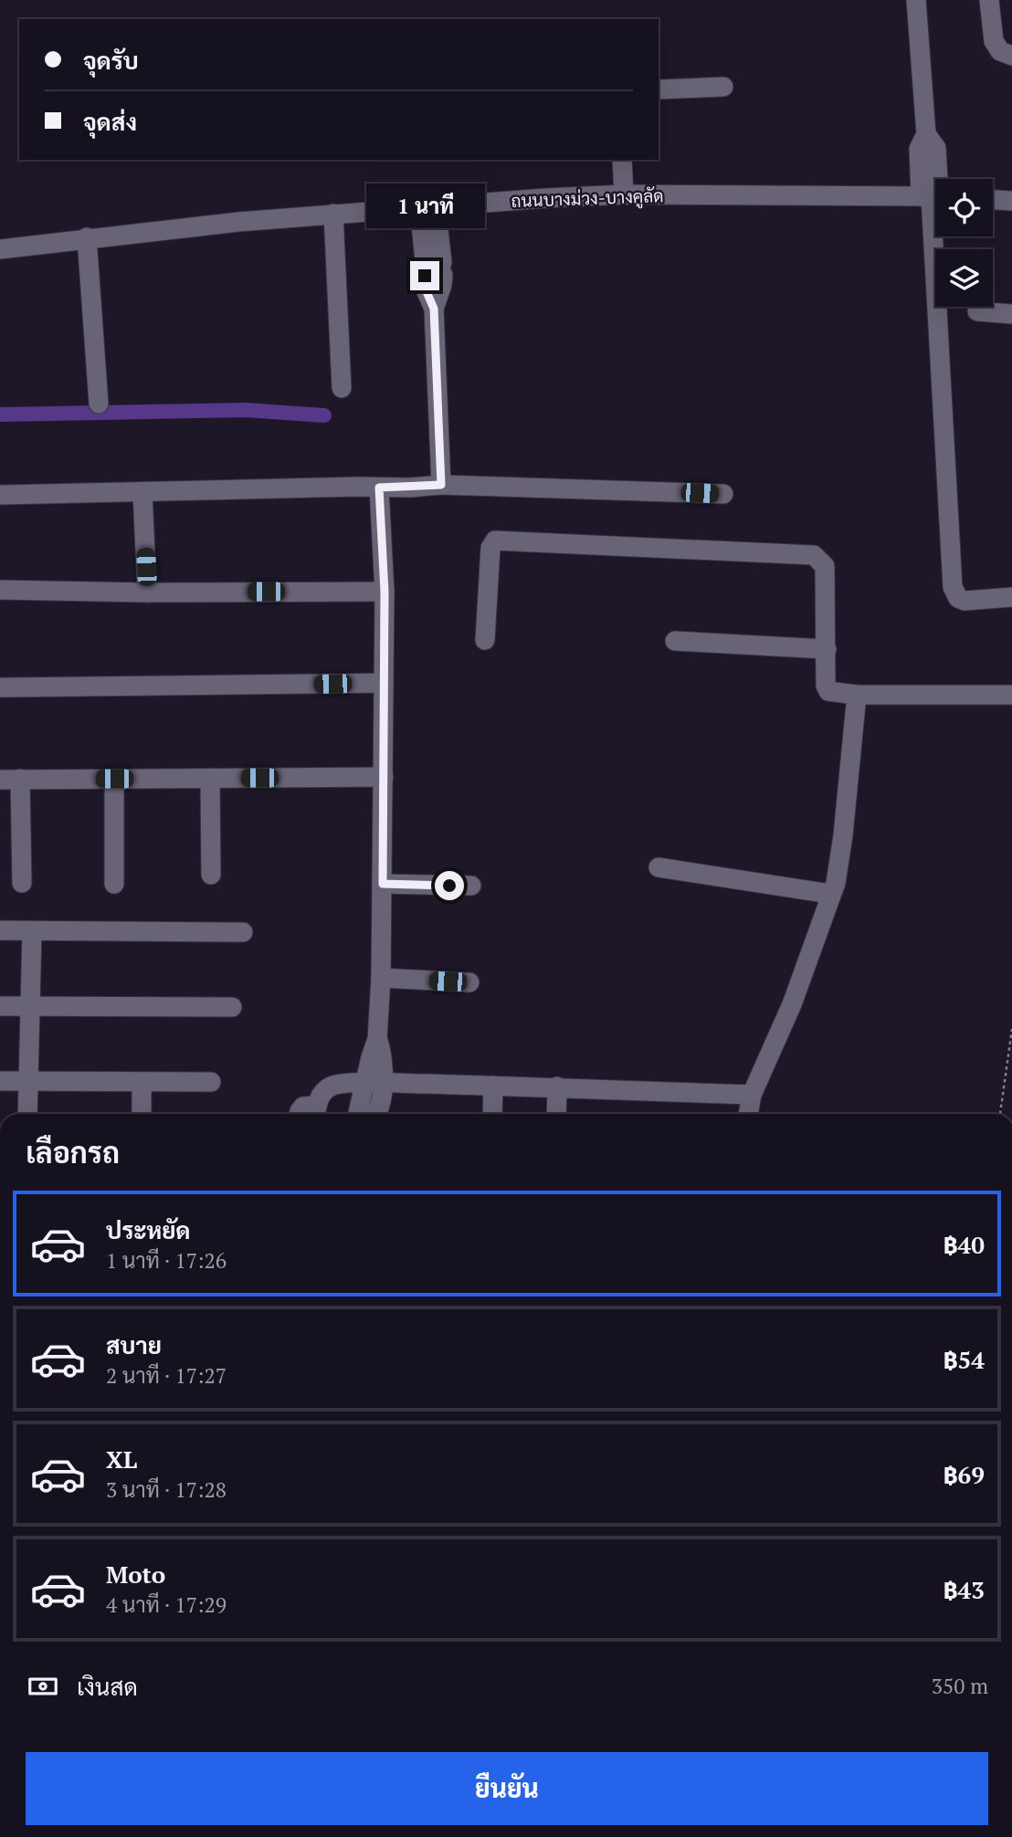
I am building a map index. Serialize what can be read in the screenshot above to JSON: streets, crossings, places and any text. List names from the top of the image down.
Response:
{
  "streets": {
    "street": ["ถนนบางม่วง-บางคูลัด"]
  },
  "page": {
    "banner": ["จุดรับ", "จุดส่ง"],
    "bubble": "1 นาที",
    "heading": "เลือกรถ",
    "list": [
      {
        "name": "ประหยัด",
        "note": "1 นาที · 17:26",
        "value": "฿40"
      },
      {
        "name": "สบาย",
        "note": "2 นาที · 17:27",
        "value": "฿54"
      },
      {
        "name": "XL",
        "note": "3 นาที · 17:28",
        "value": "฿69"
      },
      {
        "name": "Moto",
        "note": "4 นาที · 17:29",
        "value": "฿43"
      }
    ],
    "pay": ["เงินสด", "350 m"],
    "buttons": "ยืนยัน"
  }
}
